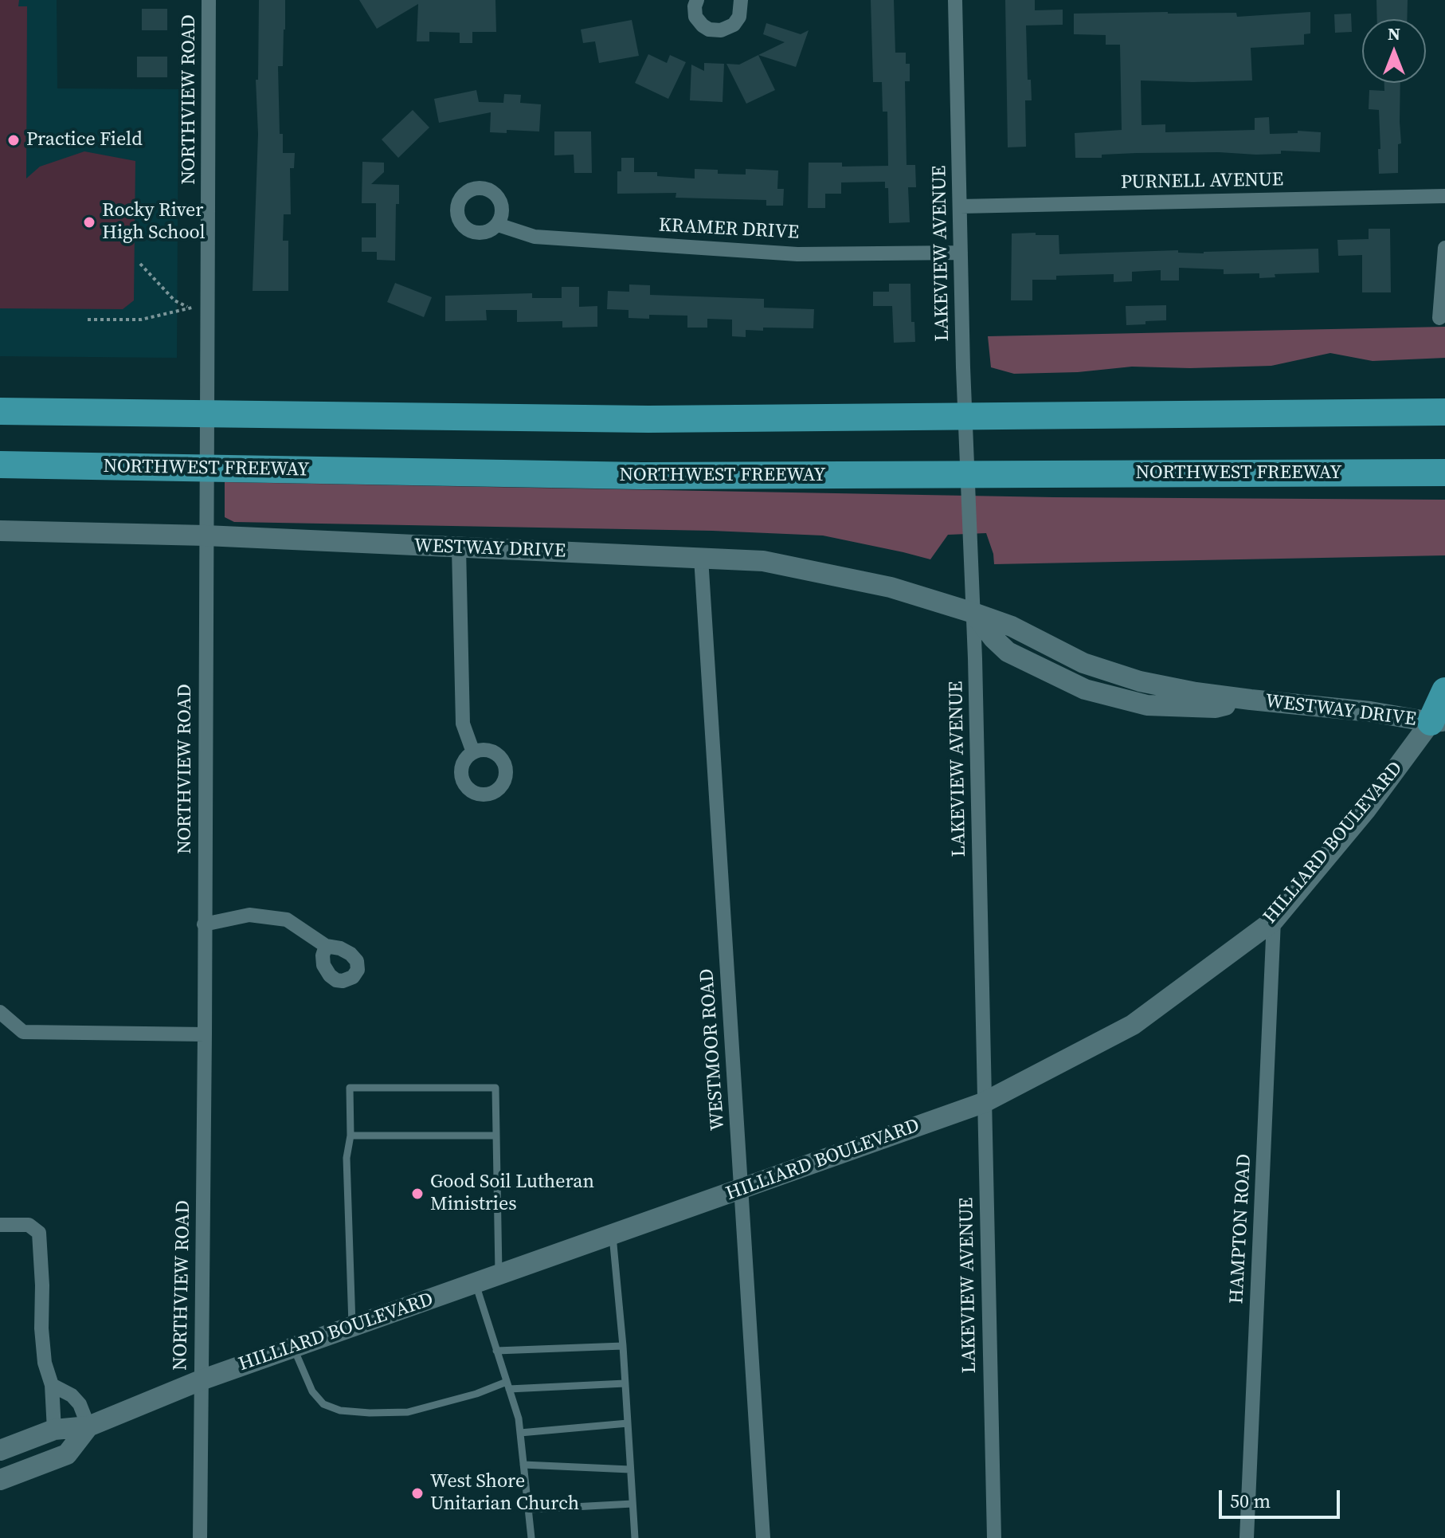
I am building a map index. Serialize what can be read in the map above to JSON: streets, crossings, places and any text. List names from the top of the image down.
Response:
{
  "streets": {
    "highway": ["NORTHWEST FREEWAY"],
    "main road": ["WESTWAY DRIVE", "HILLIARD BOULEVARD"],
    "street": [
      "NORTHVIEW ROAD",
      "PURNELL AVENUE",
      "KRAMER DRIVE",
      "LAKEVIEW AVENUE",
      "WESTMOOR ROAD",
      "HAMPTON ROAD"
    ]
  },
  "crossings": [
    ["NORTHVIEW ROAD", "WESTWAY DRIVE"],
    ["NORTHVIEW ROAD", "HILLIARD BOULEVARD"],
    ["PURNELL AVENUE", "LAKEVIEW AVENUE"],
    ["KRAMER DRIVE", "LAKEVIEW AVENUE"],
    ["LAKEVIEW AVENUE", "WESTWAY DRIVE"],
    ["LAKEVIEW AVENUE", "HILLIARD BOULEVARD"],
    ["WESTWAY DRIVE", "HILLIARD BOULEVARD"],
    ["WESTWAY DRIVE", "WESTMOOR ROAD"],
    ["HILLIARD BOULEVARD", "WESTMOOR ROAD"],
    ["HILLIARD BOULEVARD", "HAMPTON ROAD"]
  ],
  "places": [
    "Practice Field",
    "Rocky River High School",
    "Good Soil Lutheran Ministries",
    "West Shore Unitarian Church"
  ],
  "scale_bar": "50 m",
  "north": "top"
}
